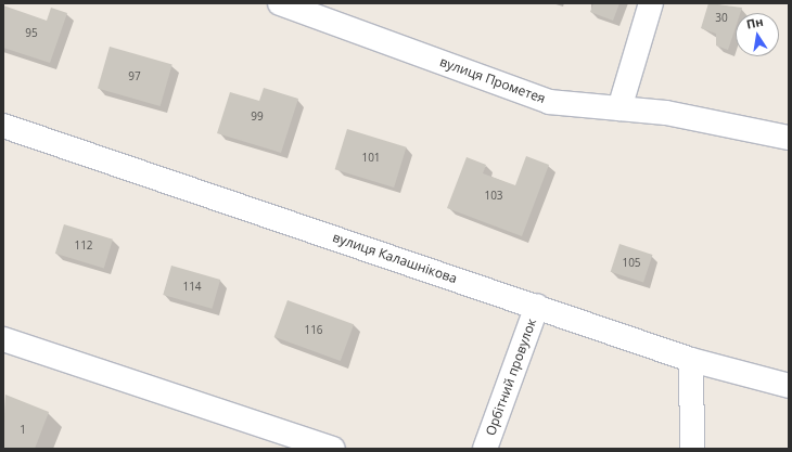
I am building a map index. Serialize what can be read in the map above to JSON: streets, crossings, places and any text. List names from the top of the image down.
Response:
{
  "streets": {
    "street": ["вулиця Прометея", "вулиця Калашнікова", "Орбітний провулок"]
  },
  "crossings": [
    ["вулиця Калашнікова", "Орбітний провулок"]
  ],
  "house_numbers": [
    "30",
    "95",
    "97",
    "99",
    "101",
    "103",
    "112",
    "105",
    "114",
    "116",
    "1"
  ],
  "north": "top"
}
